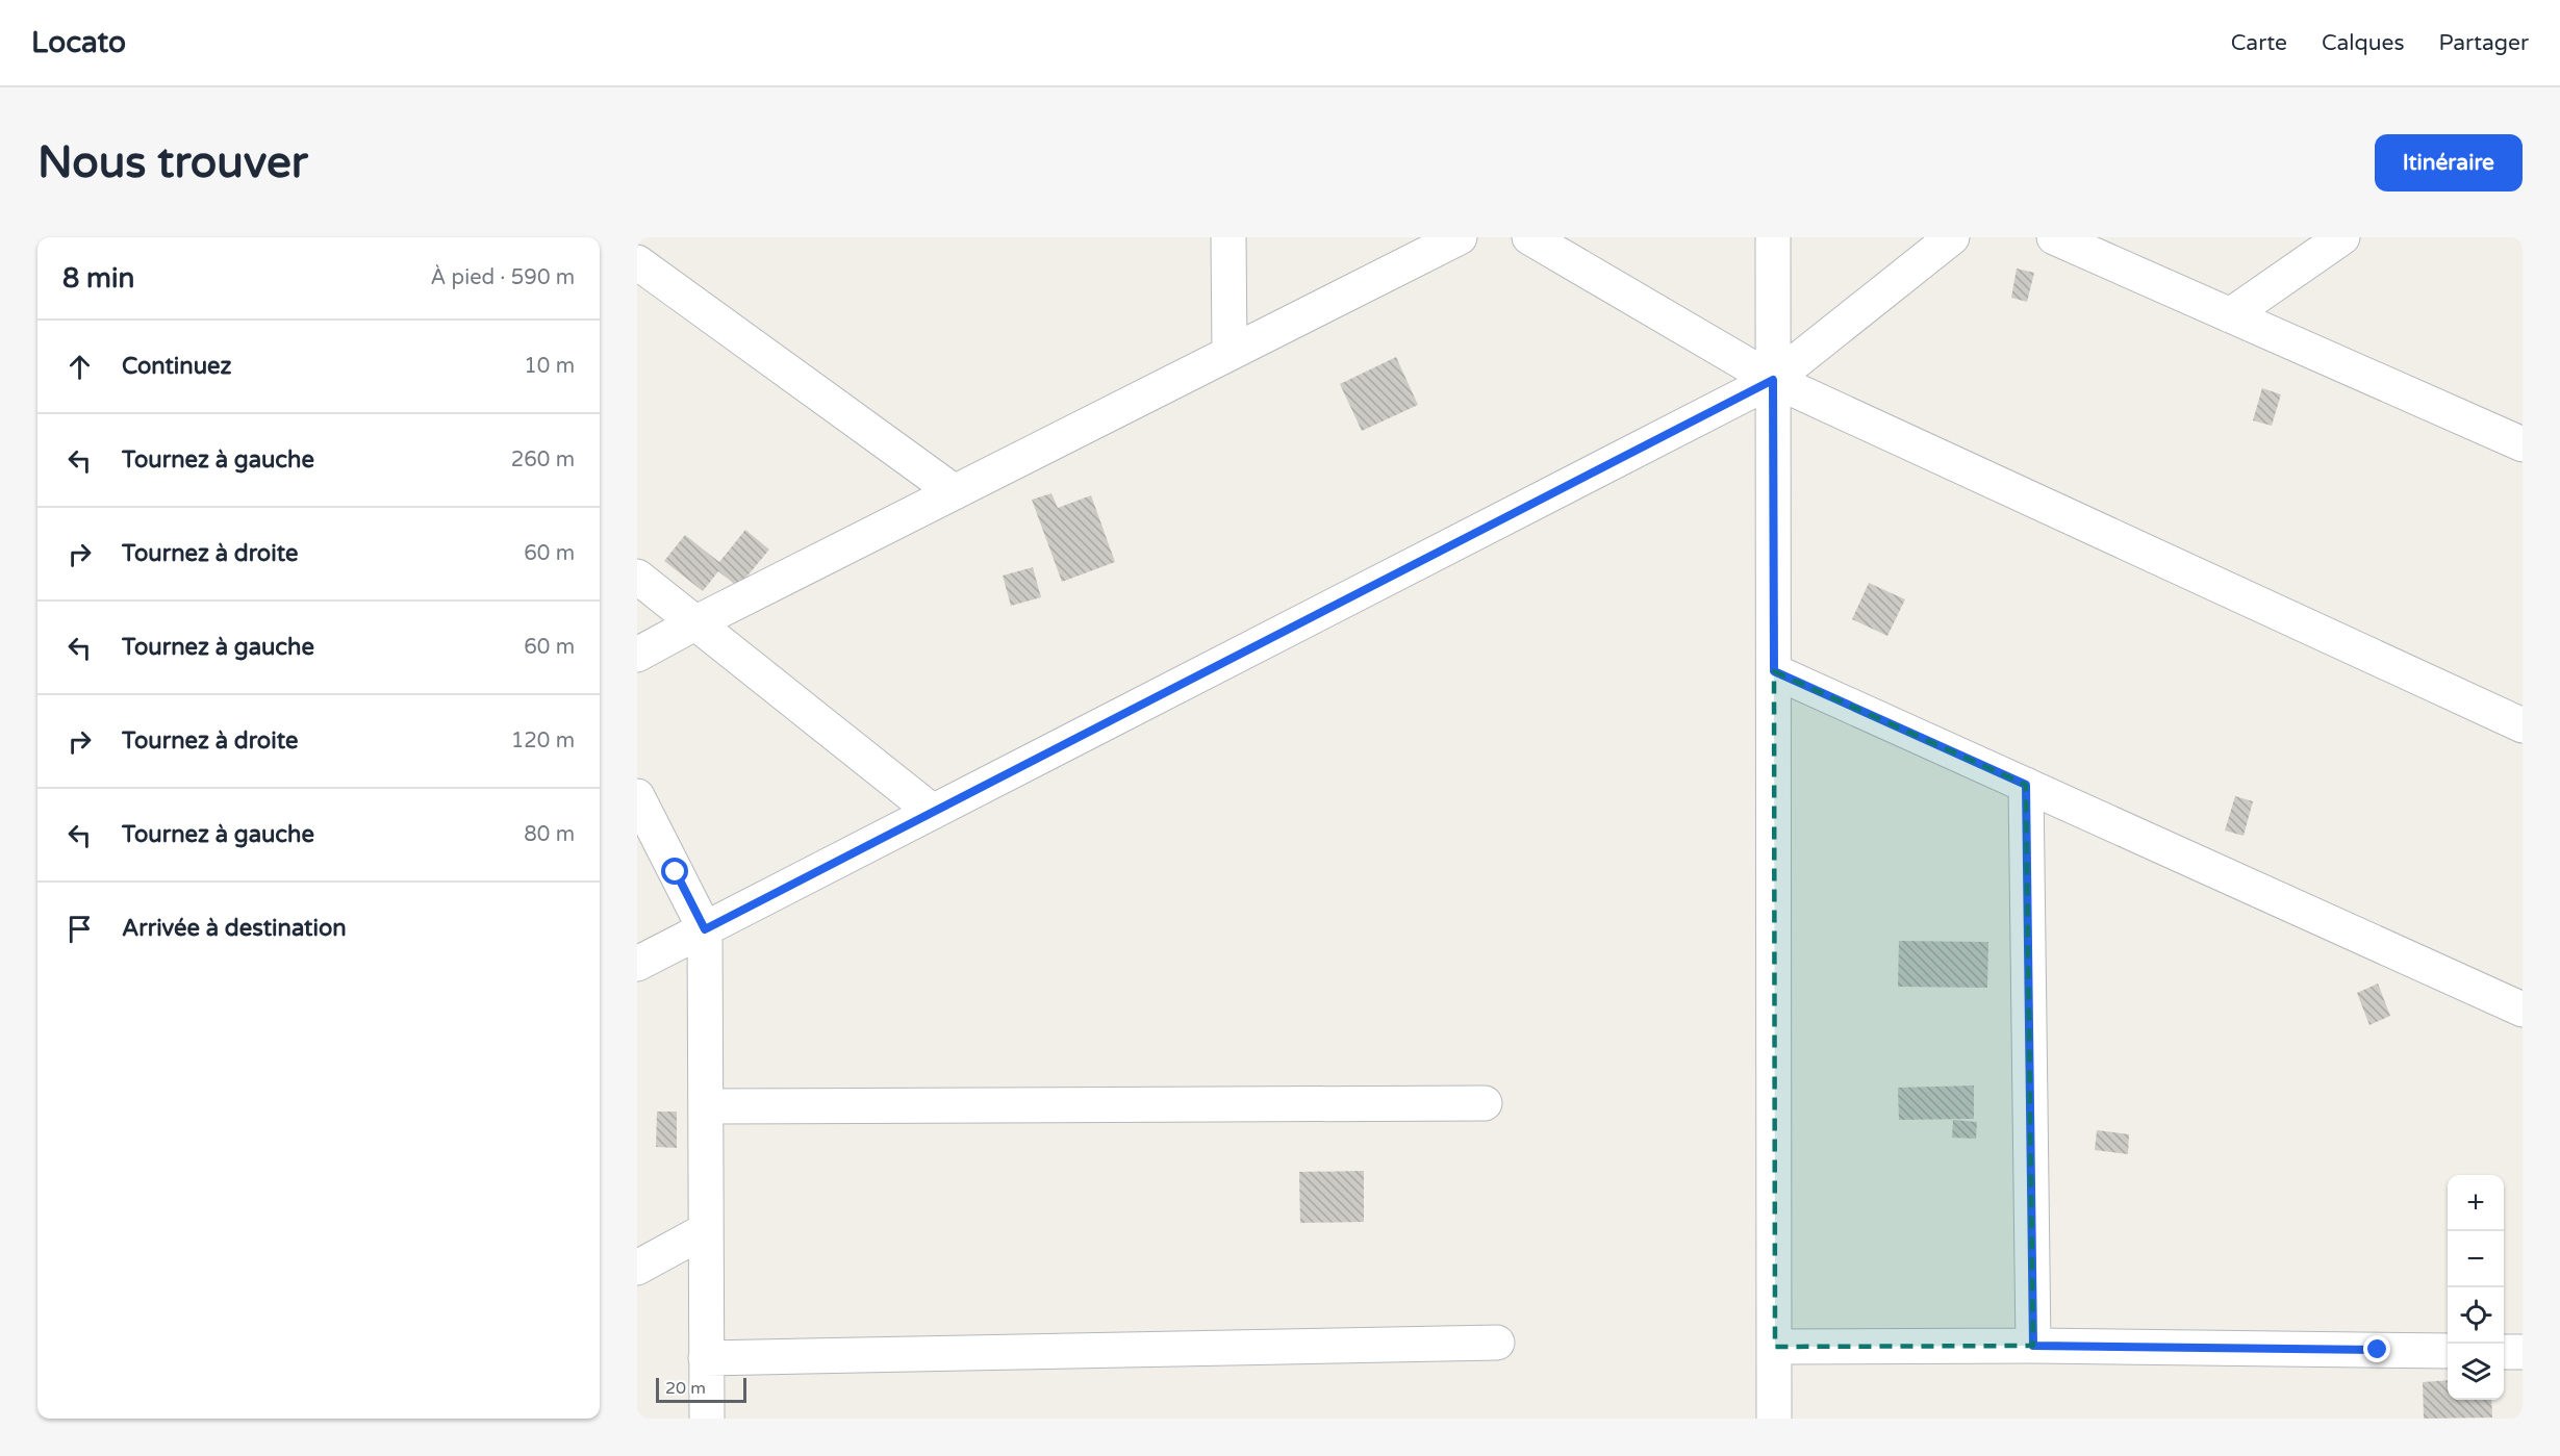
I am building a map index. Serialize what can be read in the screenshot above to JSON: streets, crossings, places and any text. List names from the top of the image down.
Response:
{
  "scale_bar": "20 m",
  "page": {
    "header": "Locato",
    "nav": ["Carte", "Calques", "Partager"],
    "buttons": "Itinéraire",
    "title": "Nous trouver",
    "heading": ["8 min", "À pied · 590 m"],
    "list": [
      ["Continuez", "10 m"],
      ["Tournez à gauche", "260 m"],
      ["Tournez à droite", "60 m"],
      ["Tournez à gauche", "60 m"],
      ["Tournez à droite", "120 m"],
      ["Tournez à gauche", "80 m"],
      "Arrivée à destination"
    ],
    "map_buttons": ["+", "−"],
    "scale": "20 m"
  }
}
